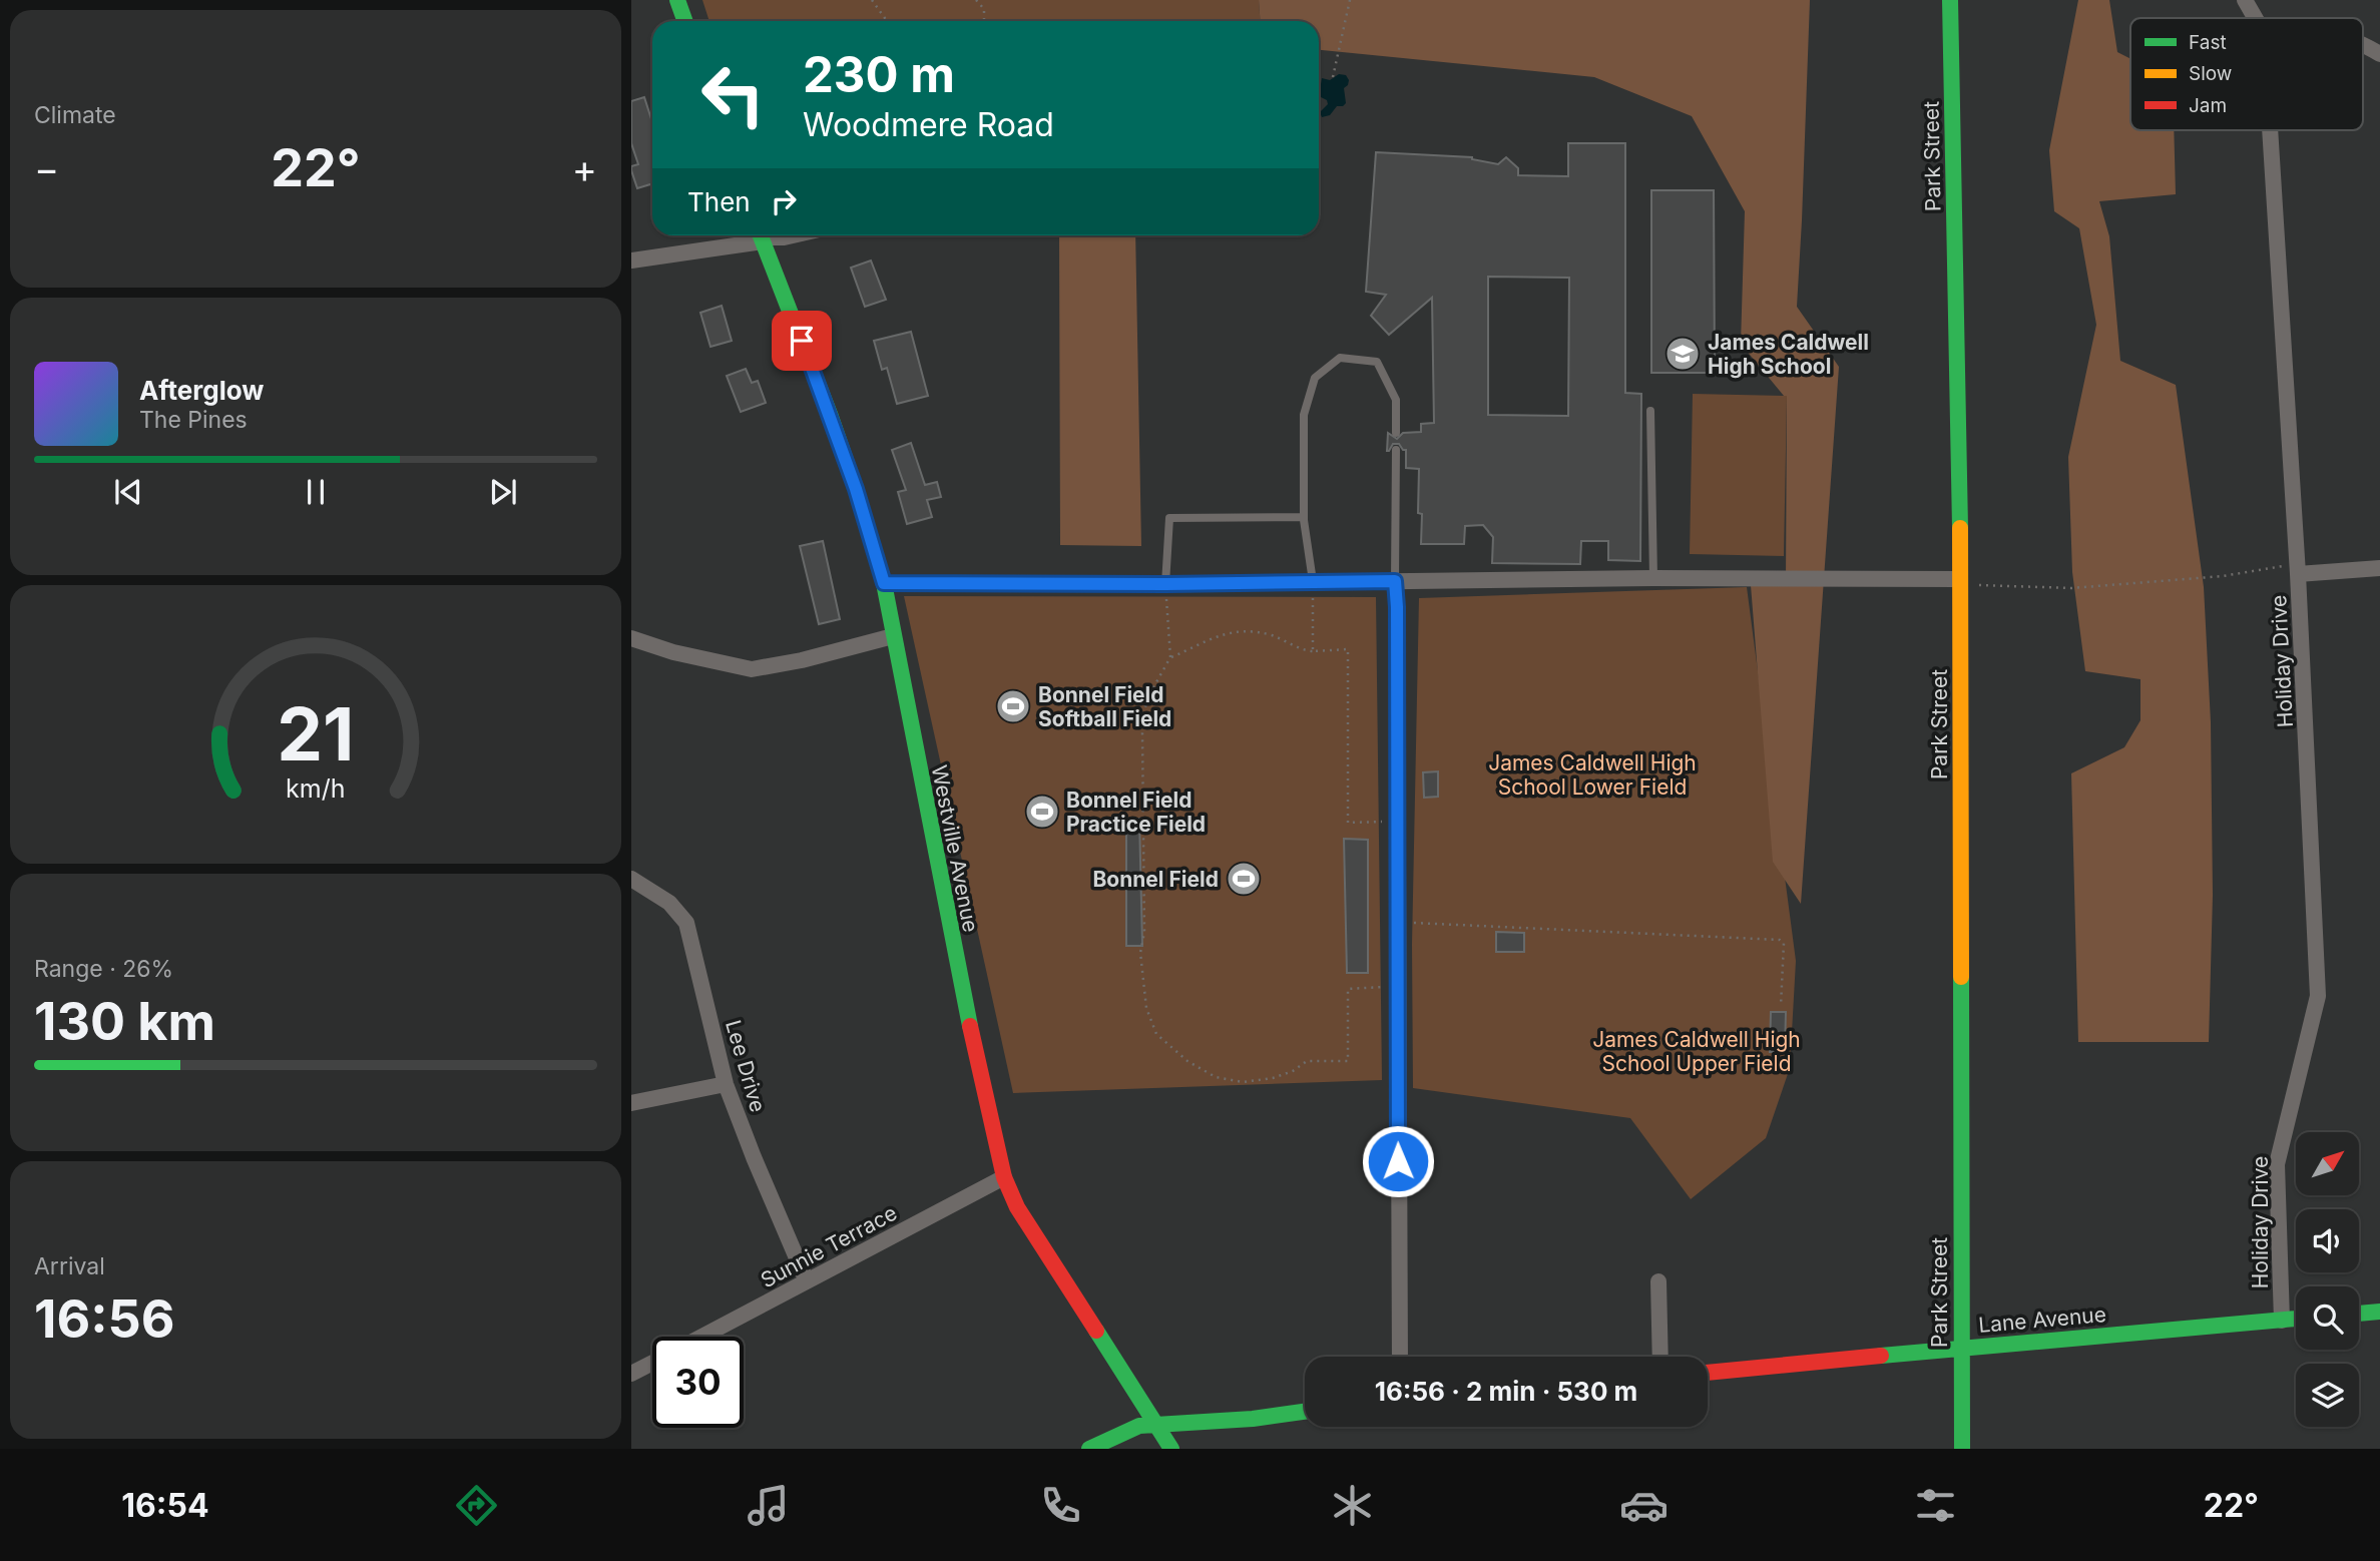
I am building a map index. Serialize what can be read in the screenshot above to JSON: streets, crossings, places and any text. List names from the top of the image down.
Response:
{
  "streets": {
    "street": [
      "Park Street",
      "Holiday Drive",
      "Westville Avenue",
      "Lee Drive",
      "Sunnie Terrace",
      "Lane Avenue"
    ]
  },
  "crossings": [
    ["Park Street", "Lane Avenue"],
    ["Holiday Drive", "Lane Avenue"],
    ["Westville Avenue", "Sunnie Terrace"],
    ["Lee Drive", "Sunnie Terrace"]
  ],
  "parks": ["James Caldwell High School Lower Field", "James Caldwell High School Upper Field"],
  "places": {
    "school or university": ["James Caldwell High School"],
    "sports": ["Bonnel Field Softball Field", "Bonnel Field Practice Field", "Bonnel Field"]
  },
  "legend": ["Fast", "Slow", "Jam"],
  "north": "top right",
  "page": {
    "tile": [
      "Climate",
      ["Range · 26%", "130 km"],
      ["Arrival", "16:56"]
    ],
    "turn": ["230 m", "Woodmere Road"],
    "heat": ["−", "22°", "+"],
    "then": "Then",
    "song": ["Afterglow", "The Pines"],
    "limit": "30",
    "trip": "16:56 · 2 min · 530 m",
    "tabs": ["16:54", "22°"],
    "gauge": ["21", "km/h"]
  }
}
